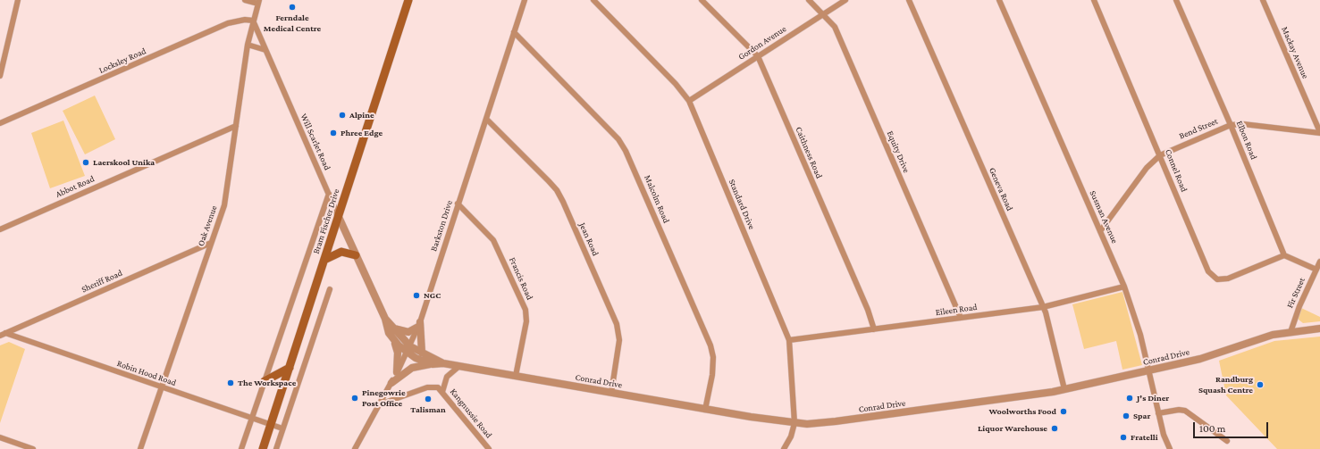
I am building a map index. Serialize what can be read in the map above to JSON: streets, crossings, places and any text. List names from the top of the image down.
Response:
{
  "streets": {
    "main road": ["Bram Fischer Drive"],
    "street": [
      "Gordon Avenue",
      "Mackay Avenue",
      "Locksley Road",
      "Bend Street",
      "Elbon Road",
      "Will Scarlet Road",
      "Equity Drive",
      "Caithness Road",
      "Connel Road",
      "Abbot Road",
      "Geneva Road",
      "Malcolm Road",
      "Standard Drive",
      "Susman Avenue",
      "Oak Avenue",
      "Barkston Drive",
      "Jean Road",
      "Francis Road",
      "Sheriff Road",
      "Fir Street",
      "Eileen Road",
      "Conrad Drive",
      "Robin Hood Road",
      "Kangnussie Road"
    ]
  },
  "crossings": [
    ["Gordon Avenue", "Equity Drive"],
    ["Gordon Avenue", "Caithness Road"],
    ["Gordon Avenue", "Standard Drive"],
    ["Mackay Avenue", "Bend Street"],
    ["Locksley Road", "Will Scarlet Road"],
    ["Locksley Road", "Oak Avenue"],
    ["Bend Street", "Elbon Road"],
    ["Bend Street", "Connel Road"],
    ["Bend Street", "Susman Avenue"],
    ["Elbon Road", "Connel Road"],
    ["Will Scarlet Road", "Bram Fischer Drive"],
    ["Will Scarlet Road", "Oak Avenue"],
    ["Will Scarlet Road", "Barkston Drive"],
    ["Will Scarlet Road", "Conrad Drive"],
    ["Equity Drive", "Eileen Road"],
    ["Caithness Road", "Eileen Road"],
    ["Abbot Road", "Oak Avenue"],
    ["Geneva Road", "Eileen Road"],
    ["Geneva Road", "Conrad Drive"],
    ["Malcolm Road", "Barkston Drive"],
    ["Malcolm Road", "Conrad Drive"],
    ["Standard Drive", "Eileen Road"],
    ["Standard Drive", "Conrad Drive"],
    ["Susman Avenue", "Eileen Road"],
    ["Susman Avenue", "Conrad Drive"],
    ["Bram Fischer Drive", "Robin Hood Road"],
    ["Oak Avenue", "Sheriff Road"],
    ["Oak Avenue", "Robin Hood Road"],
    ["Barkston Drive", "Jean Road"],
    ["Barkston Drive", "Francis Road"],
    ["Barkston Drive", "Conrad Drive"],
    ["Barkston Drive", "Kangnussie Road"],
    ["Jean Road", "Conrad Drive"],
    ["Francis Road", "Conrad Drive"],
    ["Sheriff Road", "Robin Hood Road"],
    ["Fir Street", "Conrad Drive"]
  ],
  "places": [
    "Ferndale Medical Centre",
    "Alpine",
    "Phree Edge",
    "Laerskool Unika",
    "NGC",
    "The Workspace",
    "Randburg Squash Centre",
    "Pinegowrie Post Office",
    "J's Diner",
    "Talisman",
    "Woolworths Food",
    "Spar",
    "Liquor Warehouse",
    "Fratelli"
  ],
  "scale_bar": "100 m"
}
